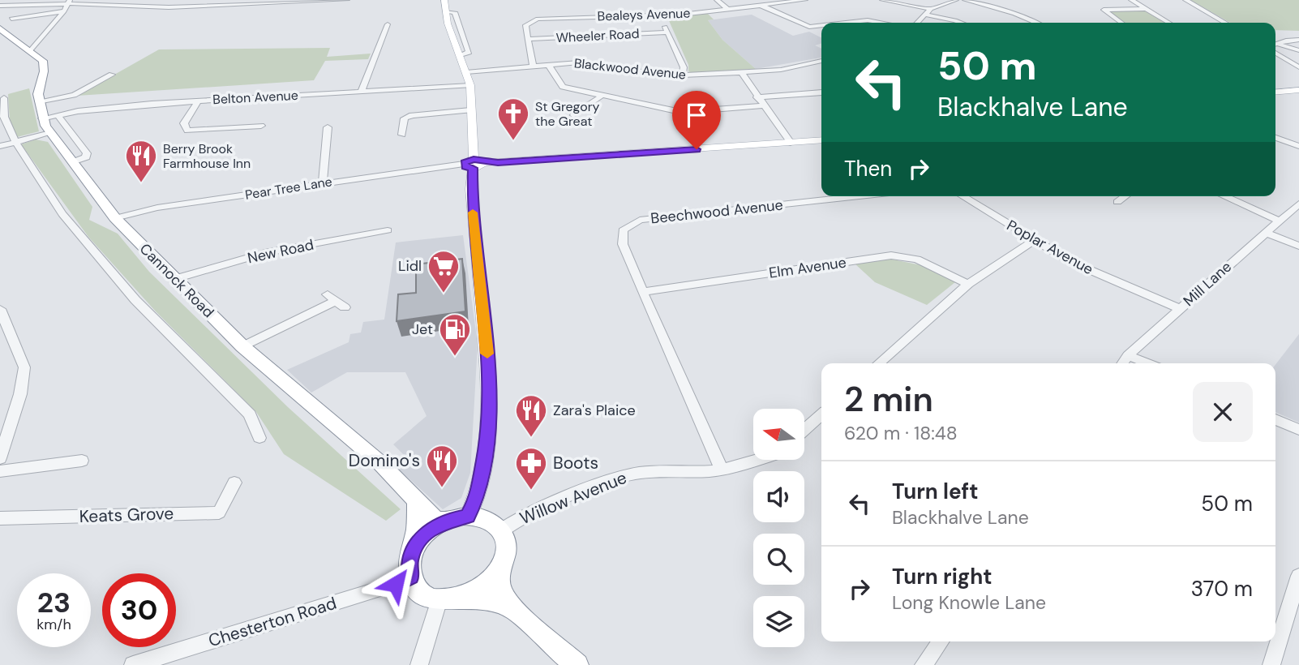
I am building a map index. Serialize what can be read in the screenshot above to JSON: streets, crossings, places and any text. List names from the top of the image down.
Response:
{
  "streets": {
    "highway": ["Cannock Road"],
    "street": [
      "Bealeys Avenue",
      "Wheeler Road",
      "Blackwood Avenue",
      "Belton Avenue",
      "Pear Tree Lane",
      "Beechwood Avenue",
      "Poplar Avenue",
      "New Road",
      "Elm Avenue",
      "Mill Lane",
      "Willow Avenue",
      "Keats Grove",
      "Chesterton Road"
    ]
  },
  "crossings": [
    ["Bealeys Avenue", "Wheeler Road"],
    ["Belton Avenue", "Cannock Road"],
    ["Pear Tree Lane", "Cannock Road"],
    ["Beechwood Avenue", "Elm Avenue"],
    ["Beechwood Avenue", "Willow Avenue"],
    ["Poplar Avenue", "Mill Lane"],
    ["New Road", "Cannock Road"],
    ["Cannock Road", "Willow Avenue"],
    ["Cannock Road", "Chesterton Road"],
    ["Willow Avenue", "Chesterton Road"]
  ],
  "places": {
    "church": ["St Gregory the Great"],
    "restaurant": ["Berry Brook Farmhouse Inn", "Zara's Plaice", "Domino's"],
    "supermarket": ["Lidl"],
    "fuel station": ["Jet"],
    "pharmacy": ["Boots"]
  },
  "north": "left",
  "page": {
    "turn": ["50 m", "Blackhalve Lane"],
    "then": "Then",
    "heading": ["2 min", "620 m · 18:48"],
    "list": [
      {
        "name": "Turn left",
        "note": "Blackhalve Lane",
        "value": "50 m"
      },
      {
        "name": "Turn right",
        "note": "Long Knowle Lane",
        "value": "370 m"
      }
    ],
    "speed": "23 km/h",
    "limit": "30"
  }
}
